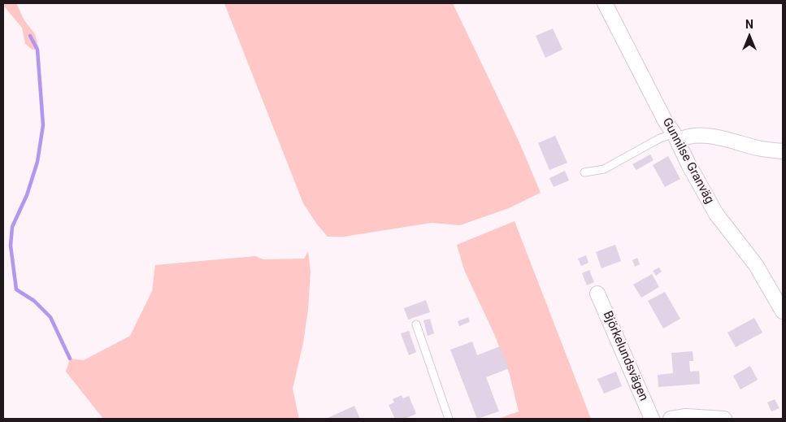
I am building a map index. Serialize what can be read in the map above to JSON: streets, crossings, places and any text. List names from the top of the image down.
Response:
{
  "streets": {
    "street": ["Gunnilse Granväg", "Björkelundsvägen"]
  },
  "north": "top"
}
